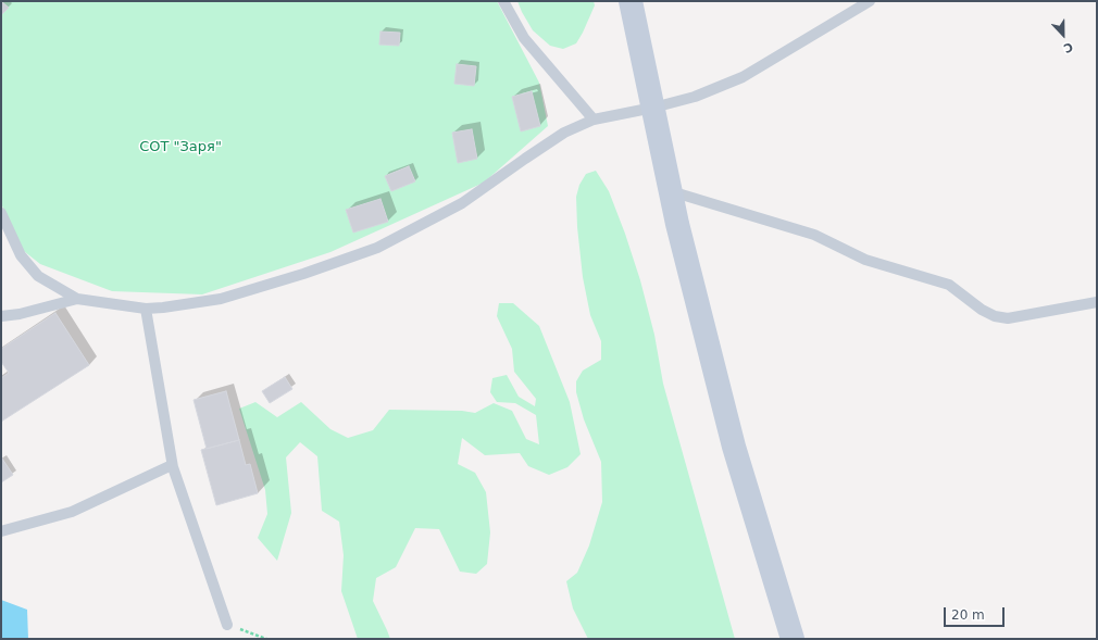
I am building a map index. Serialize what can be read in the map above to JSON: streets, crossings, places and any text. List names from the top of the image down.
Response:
{
  "parks": ["СОТ \"Заря\""],
  "scale_bar": "20 m",
  "north": "bottom"
}
